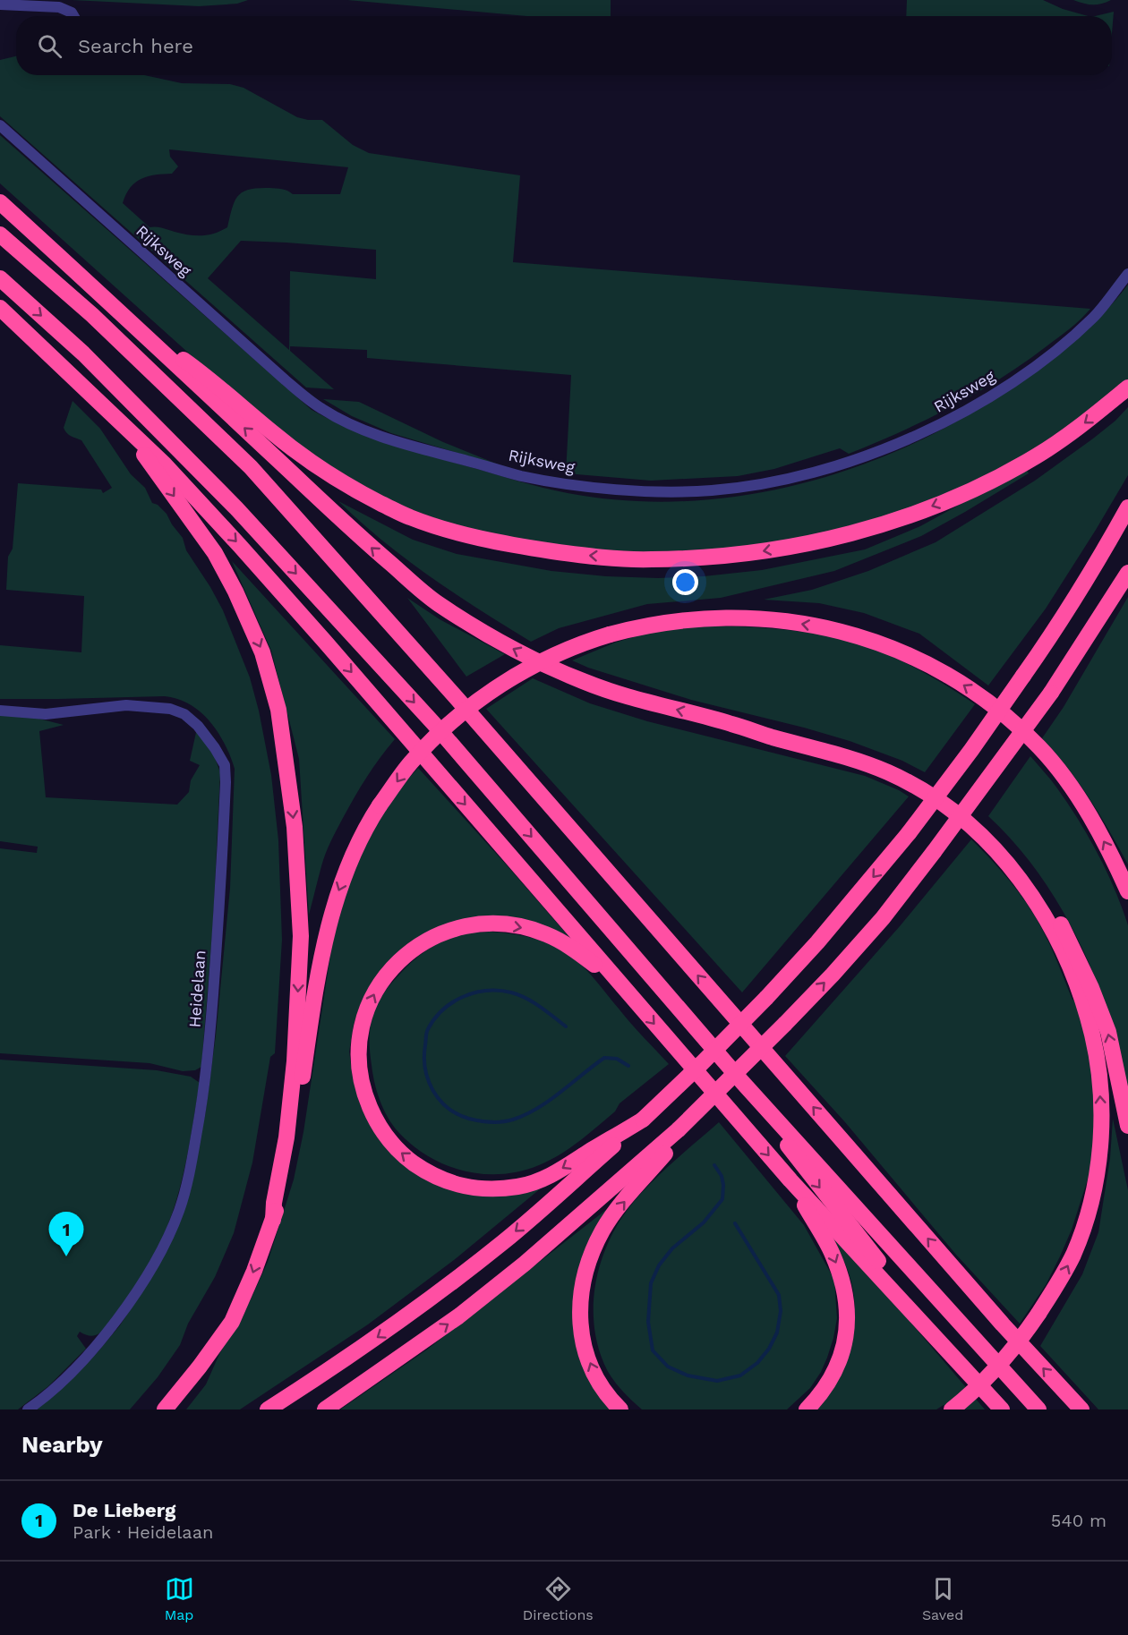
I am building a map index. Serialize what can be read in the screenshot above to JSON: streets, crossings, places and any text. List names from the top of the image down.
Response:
{
  "streets": {
    "street": ["Rijksweg", "Heidelaan"]
  },
  "page": {
    "search": "Search here",
    "pins": "1",
    "heading": "Nearby",
    "list": [
      {
        "mark": "1",
        "name": "De Lieberg",
        "note": "Park · Heidelaan",
        "value": "540 m"
      }
    ],
    "nav": ["Map", "Directions", "Saved"]
  }
}
